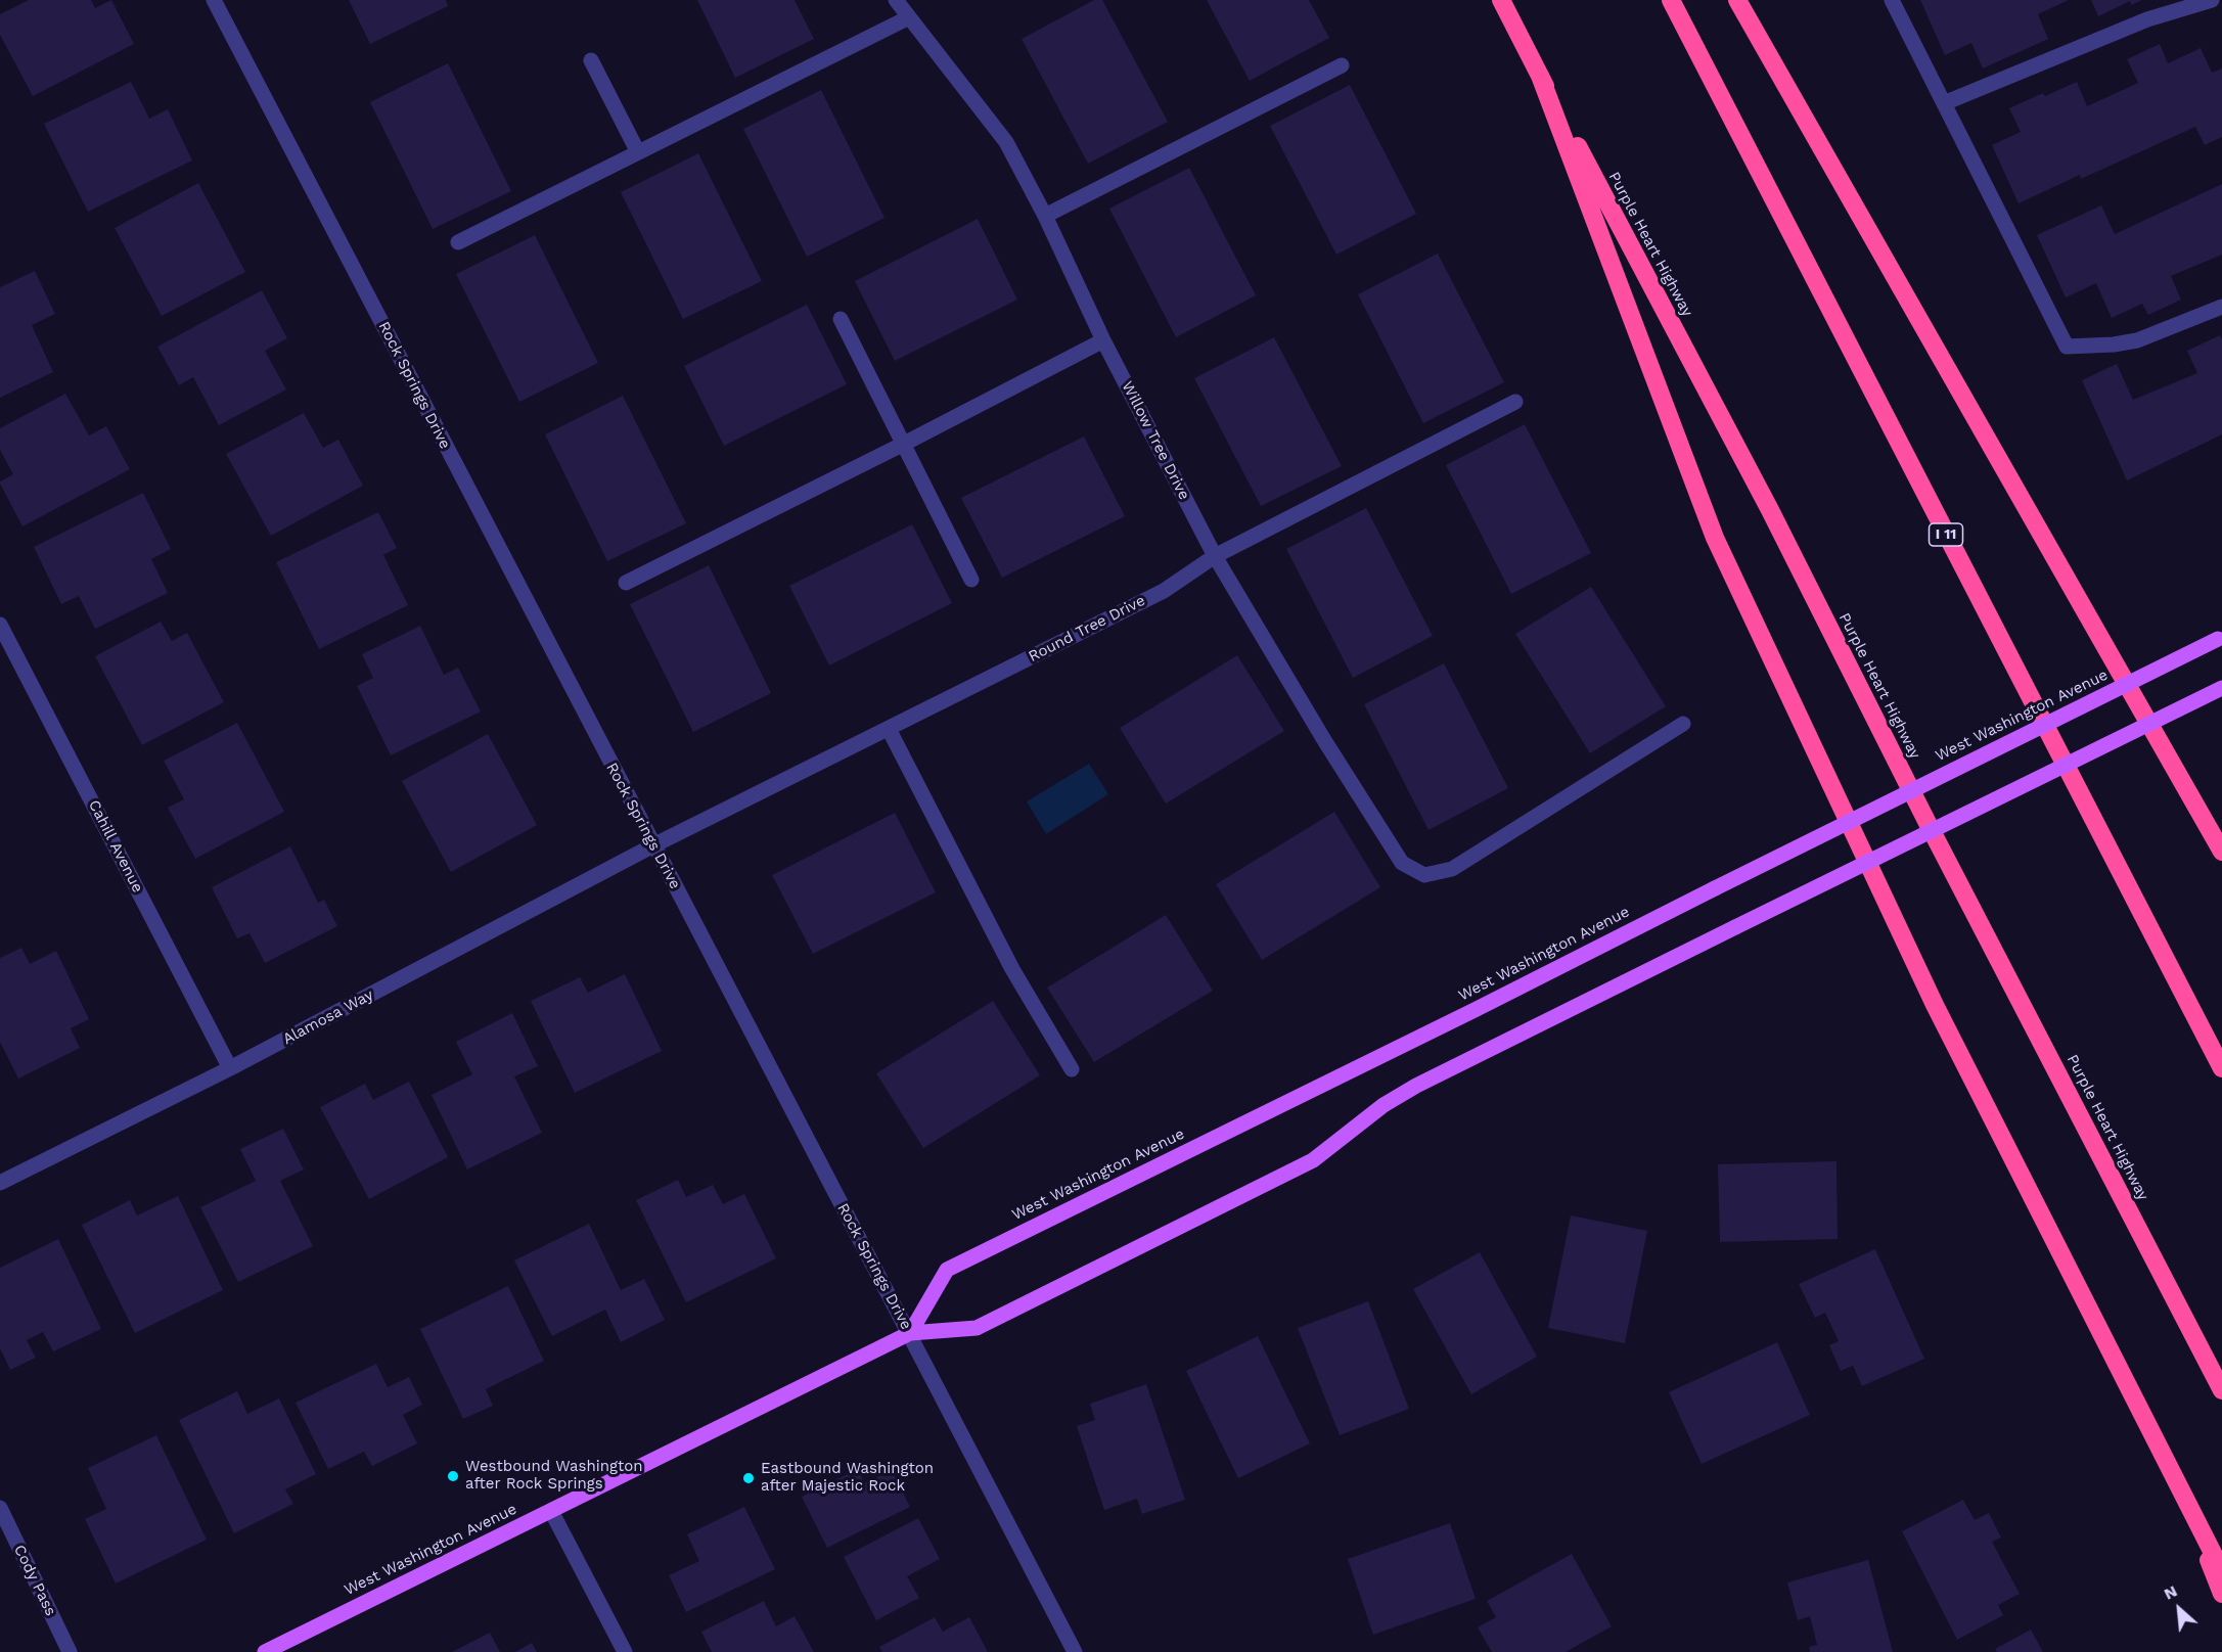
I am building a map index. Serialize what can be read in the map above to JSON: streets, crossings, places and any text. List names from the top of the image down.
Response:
{
  "streets": {
    "highway": ["Purple Heart Highway", "I 11"],
    "main road": ["West Washington Avenue"],
    "street": [
      "Rock Springs Drive",
      "Willow Tree Drive",
      "Round Tree Drive",
      "Cahill Avenue",
      "Alamosa Way",
      "Cody Pass"
    ]
  },
  "crossings": [
    ["Rock Springs Drive", "Round Tree Drive"],
    ["Rock Springs Drive", "West Washington Avenue"],
    ["Rock Springs Drive", "Alamosa Way"],
    ["Willow Tree Drive", "Round Tree Drive"],
    ["Round Tree Drive", "Alamosa Way"],
    ["Cahill Avenue", "Alamosa Way"]
  ],
  "places": ["Westbound Washington after Rock Springs", "Eastbound Washington after Majestic Rock"],
  "north": "top left"
}
